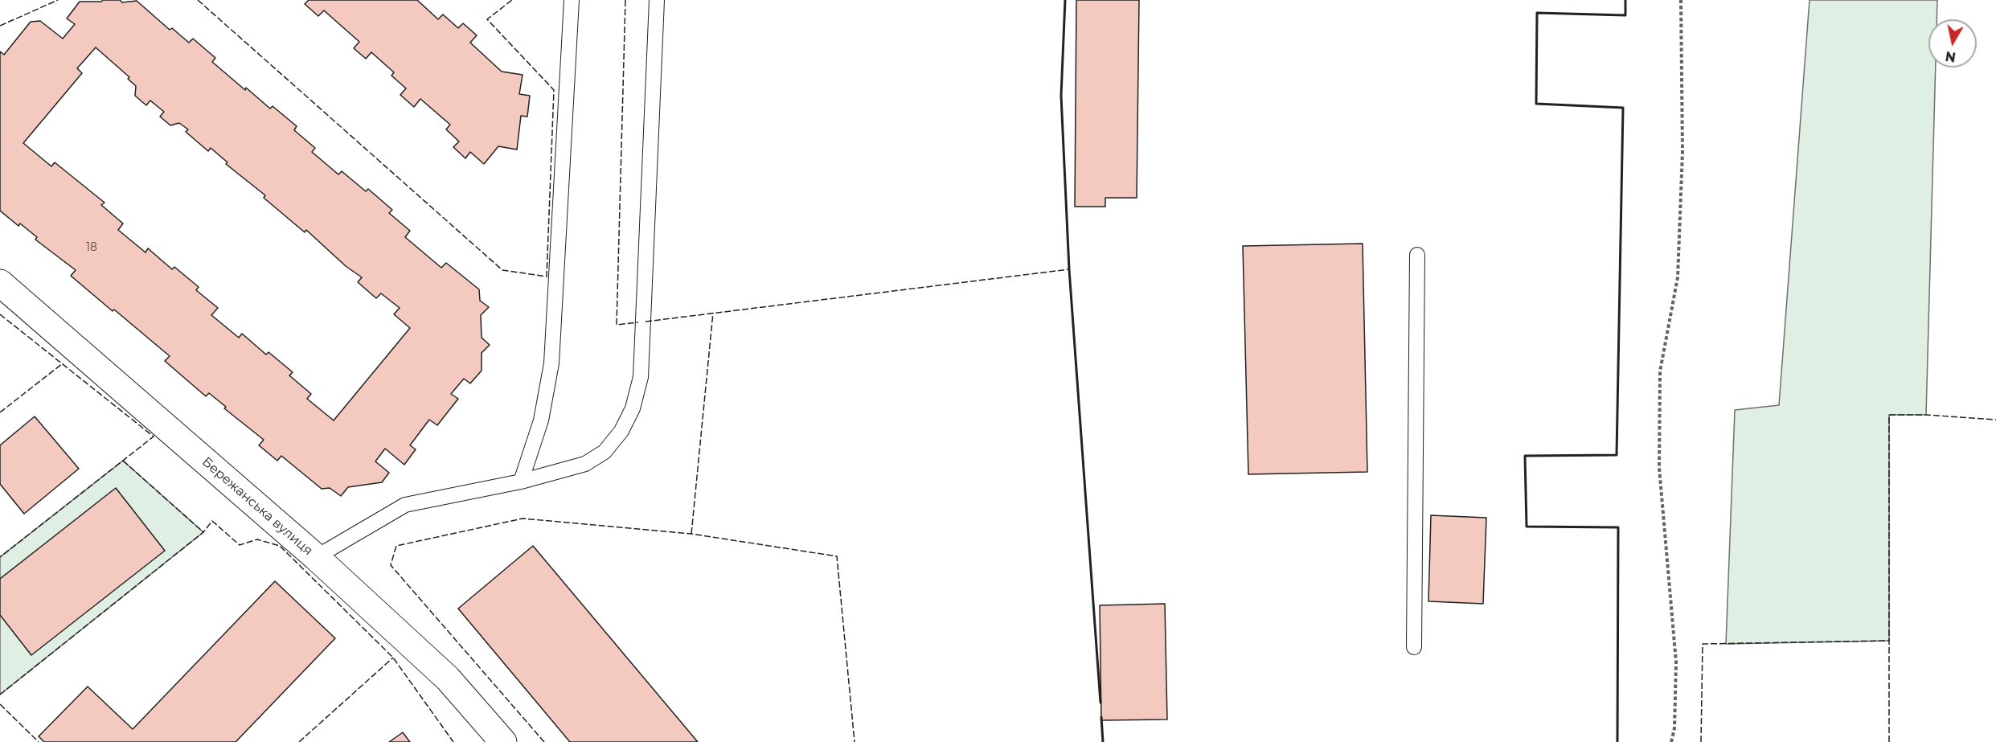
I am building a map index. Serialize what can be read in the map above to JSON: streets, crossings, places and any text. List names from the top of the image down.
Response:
{
  "streets": {
    "street": ["Бережанська вулиця"]
  },
  "house_numbers": ["18"],
  "north": "bottom"
}
